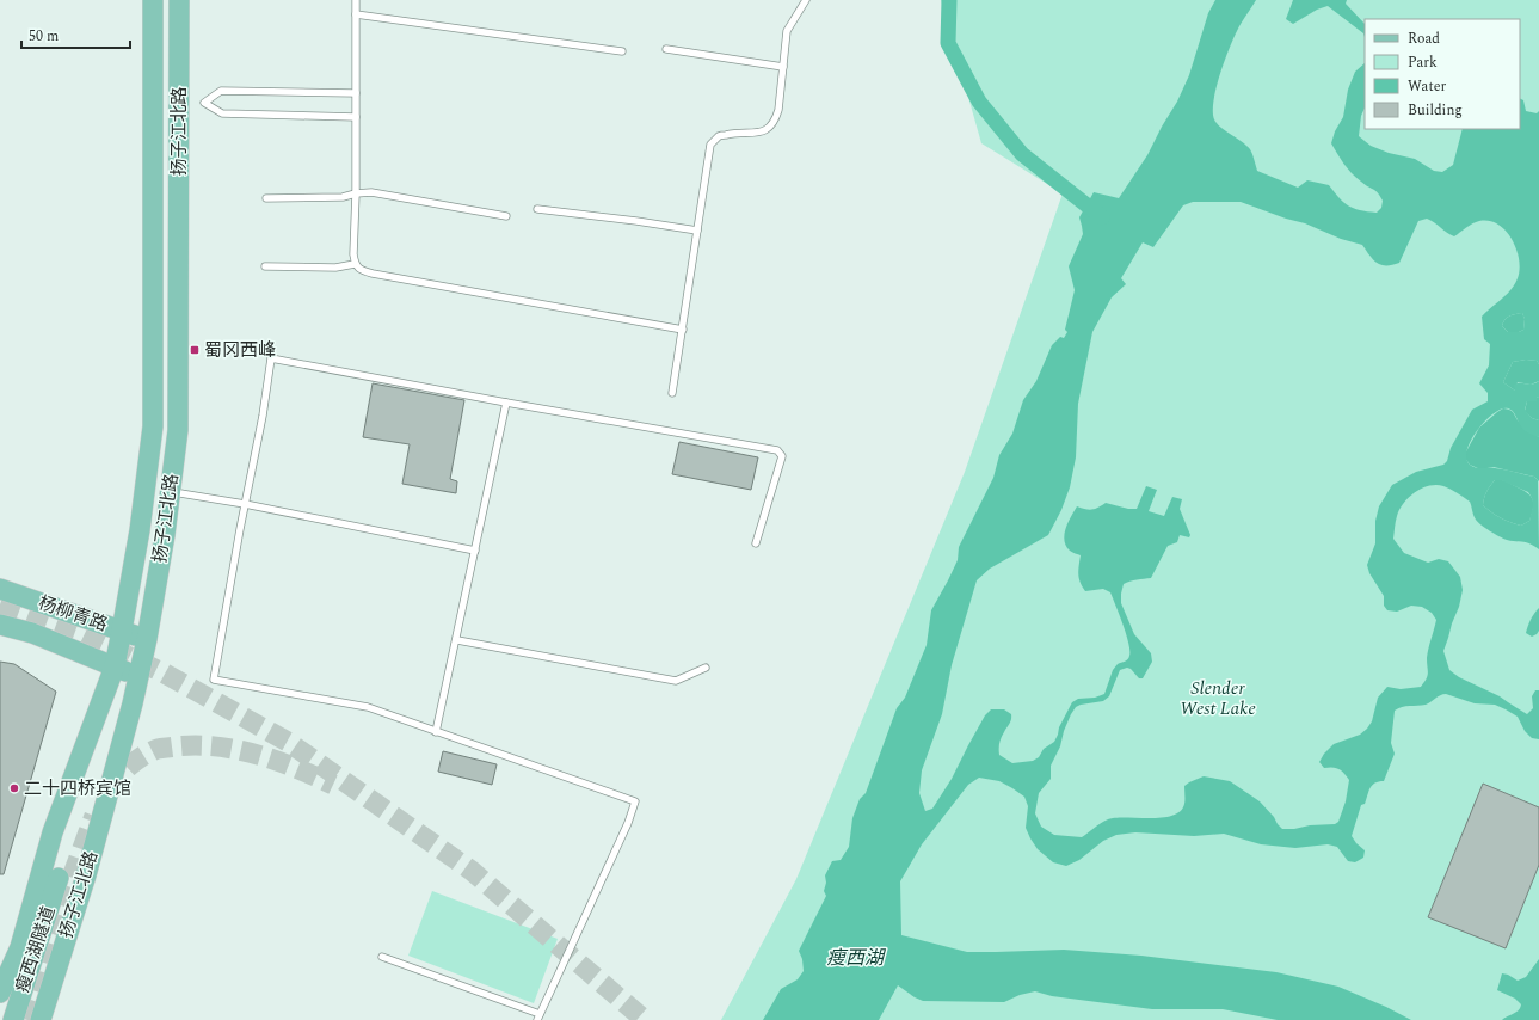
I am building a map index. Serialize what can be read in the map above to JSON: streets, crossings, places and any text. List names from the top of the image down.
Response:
{
  "streets": {
    "main road": ["扬子江北路", "杨柳青路", "瘦西湖隧道"]
  },
  "crossings": [
    ["扬子江北路", "杨柳青路"]
  ],
  "water": ["瘦西湖"],
  "parks": ["Slender West Lake"],
  "places": {
    "transit": ["蜀冈西峰"],
    "other": ["二十四桥宾馆"]
  },
  "legend": [
    "Road",
    "Park",
    "Water",
    "Building"
  ],
  "scale_bar": "50 m"
}
